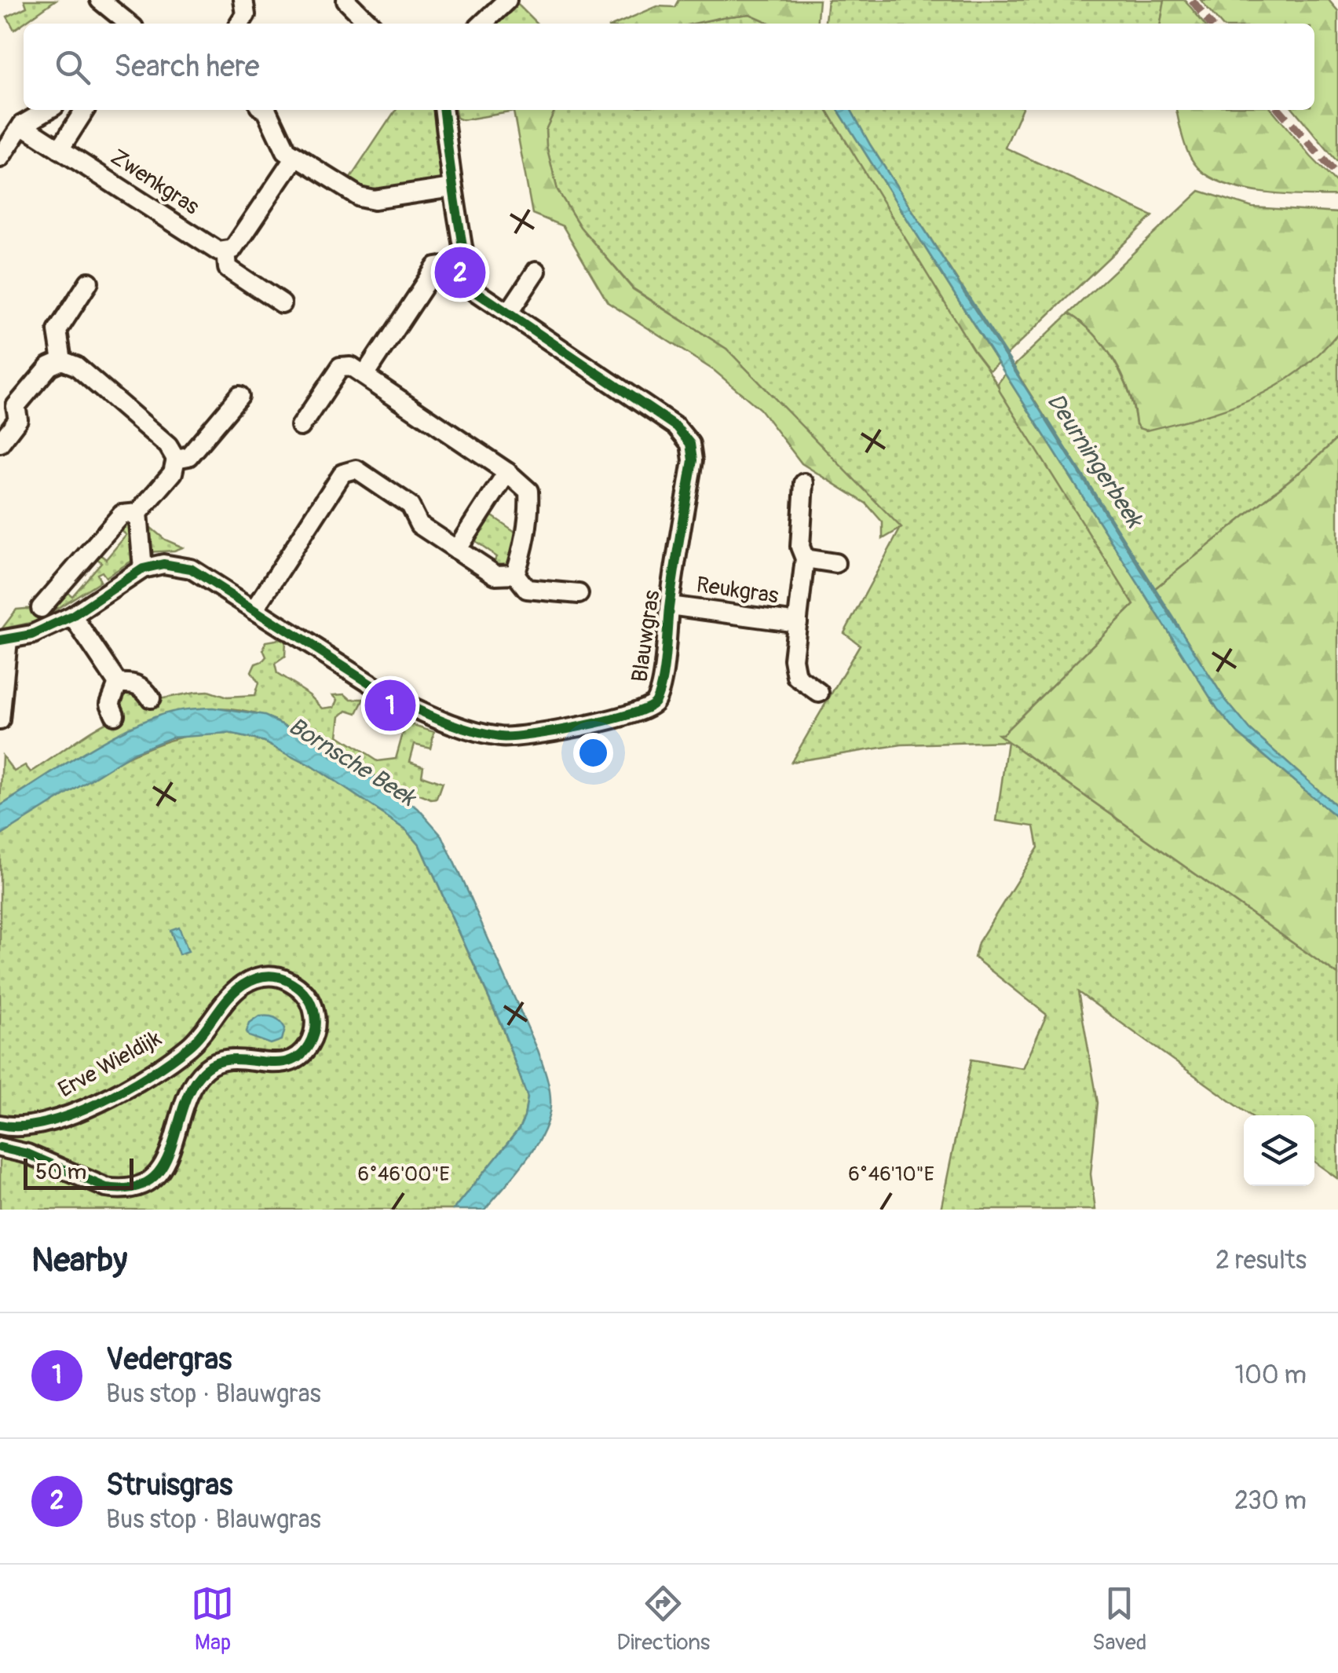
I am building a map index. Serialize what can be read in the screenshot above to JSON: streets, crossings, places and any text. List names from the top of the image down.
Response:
{
  "streets": {
    "street": [
      "Zwenkgras",
      "Reukgras",
      "Blauwgras",
      "Erve Wieldijk"
    ]
  },
  "crossings": [
    ["Reukgras", "Blauwgras"]
  ],
  "water": ["Deurningerbeek", "Bornsche Beek"],
  "scale_bar": "50 m",
  "page": {
    "search": "Search here",
    "pins": ["2", "1"],
    "scale": "50 m",
    "heading": ["Nearby", "2 results"],
    "list": [
      {
        "mark": "1",
        "name": "Vedergras",
        "note": "Bus stop · Blauwgras",
        "value": "100 m"
      },
      {
        "mark": "2",
        "name": "Struisgras",
        "note": "Bus stop · Blauwgras",
        "value": "230 m"
      }
    ],
    "nav": ["Map", "Directions", "Saved"]
  },
  "coordinates": ["6°46'00\"E", "6°46'10\"E"]
}
